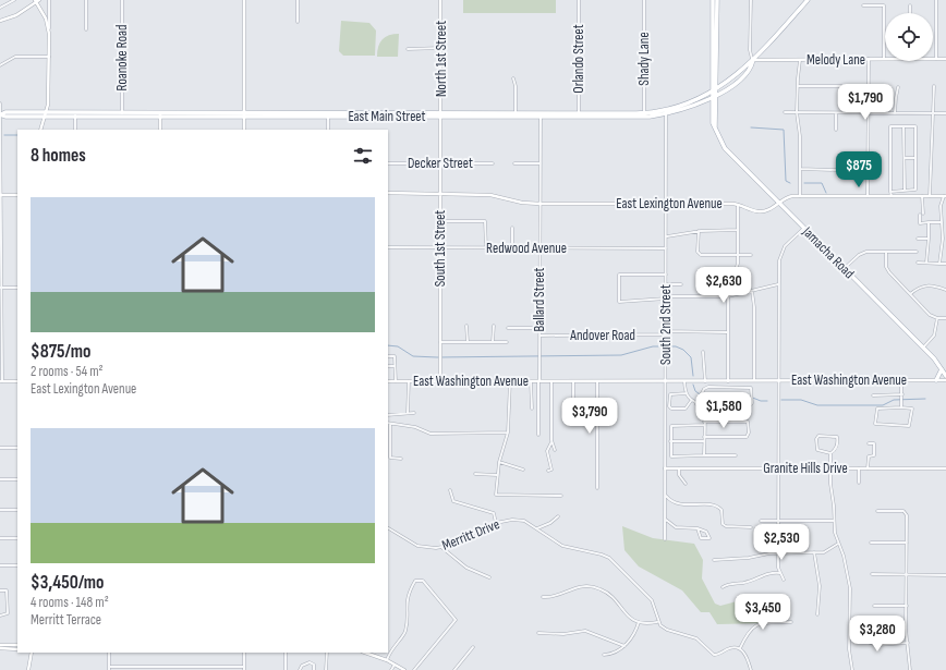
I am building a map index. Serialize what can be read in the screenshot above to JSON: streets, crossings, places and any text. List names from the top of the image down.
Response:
{
  "streets": {
    "main road": ["East Main Street", "Jamacha Road"],
    "street": [
      "Roanoke Road",
      "North 1st Street",
      "Orlando Street",
      "Shady Lane",
      "Melody Lane",
      "Decker Street",
      "East Lexington Avenue",
      "South 1st Street",
      "Redwood Avenue",
      "Ballard Street",
      "South 2nd Street",
      "Andover Road",
      "East Washington Avenue",
      "Granite Hills Drive",
      "Merritt Drive"
    ]
  },
  "crossings": [
    ["Roanoke Road", "East Main Street"],
    ["North 1st Street", "East Main Street"],
    ["North 1st Street", "South 1st Street"],
    ["Orlando Street", "East Main Street"],
    ["Shady Lane", "East Main Street"],
    ["Melody Lane", "East Main Street"],
    ["East Main Street", "South 1st Street"],
    ["East Main Street", "Jamacha Road"],
    ["East Main Street", "Ballard Street"],
    ["East Main Street", "South 2nd Street"],
    ["Decker Street", "South 1st Street"],
    ["East Lexington Avenue", "South 1st Street"],
    ["East Lexington Avenue", "Jamacha Road"],
    ["East Lexington Avenue", "Ballard Street"],
    ["East Lexington Avenue", "South 2nd Street"],
    ["South 1st Street", "Redwood Avenue"],
    ["South 1st Street", "East Washington Avenue"],
    ["Redwood Avenue", "Ballard Street"],
    ["Redwood Avenue", "South 2nd Street"],
    ["Ballard Street", "Andover Road"],
    ["Ballard Street", "East Washington Avenue"],
    ["South 2nd Street", "Andover Road"],
    ["South 2nd Street", "East Washington Avenue"],
    ["South 2nd Street", "Granite Hills Drive"]
  ],
  "page": {
    "price": [
      "$1,790",
      "$875",
      "$2,630",
      "$1,580",
      "$3,790",
      "$2,530",
      "$3,450",
      "$3,280"
    ],
    "heading": "8 homes",
    "list": [
      {
        "name": "$875/mo",
        "note": "2 rooms · 54 m² · East Lexington Avenue"
      },
      {
        "name": "$3,450/mo",
        "note": "4 rooms · 148 m² · Merritt Terrace"
      }
    ]
  }
}
